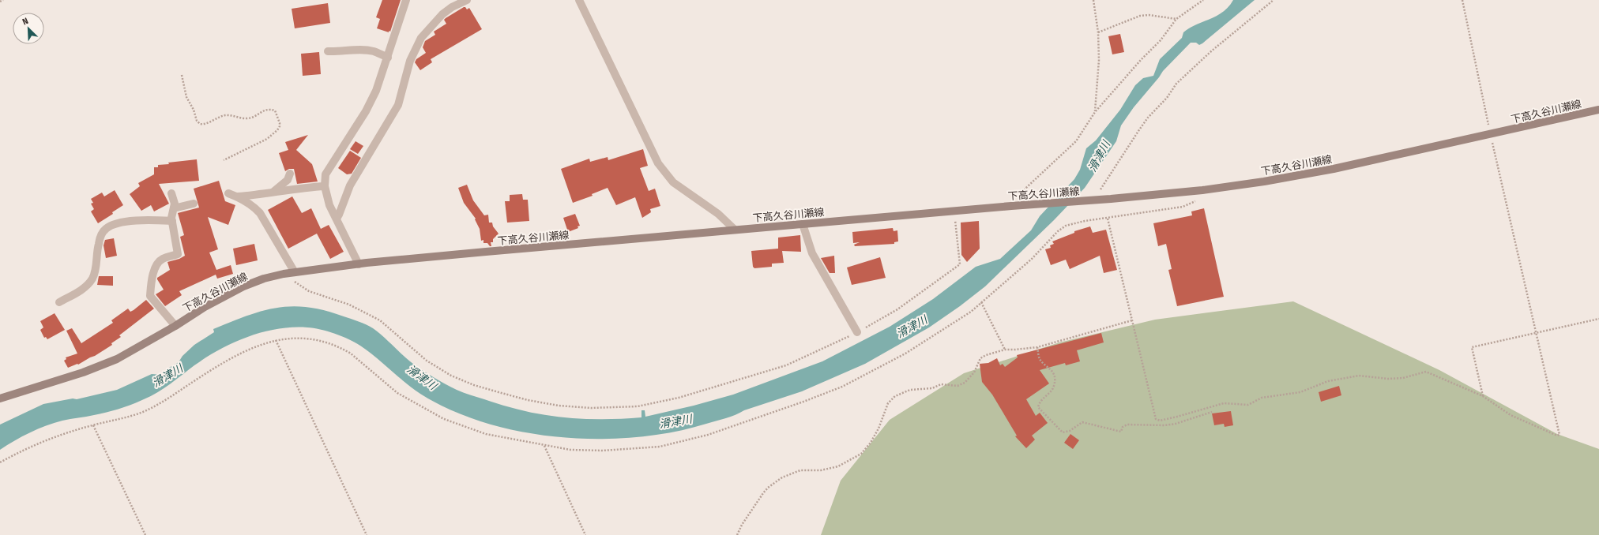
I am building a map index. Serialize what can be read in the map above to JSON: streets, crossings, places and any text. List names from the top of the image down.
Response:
{
  "streets": {
    "main road": ["下高久谷川瀬線"]
  },
  "water": ["滑津川"],
  "north": "top left"
}
